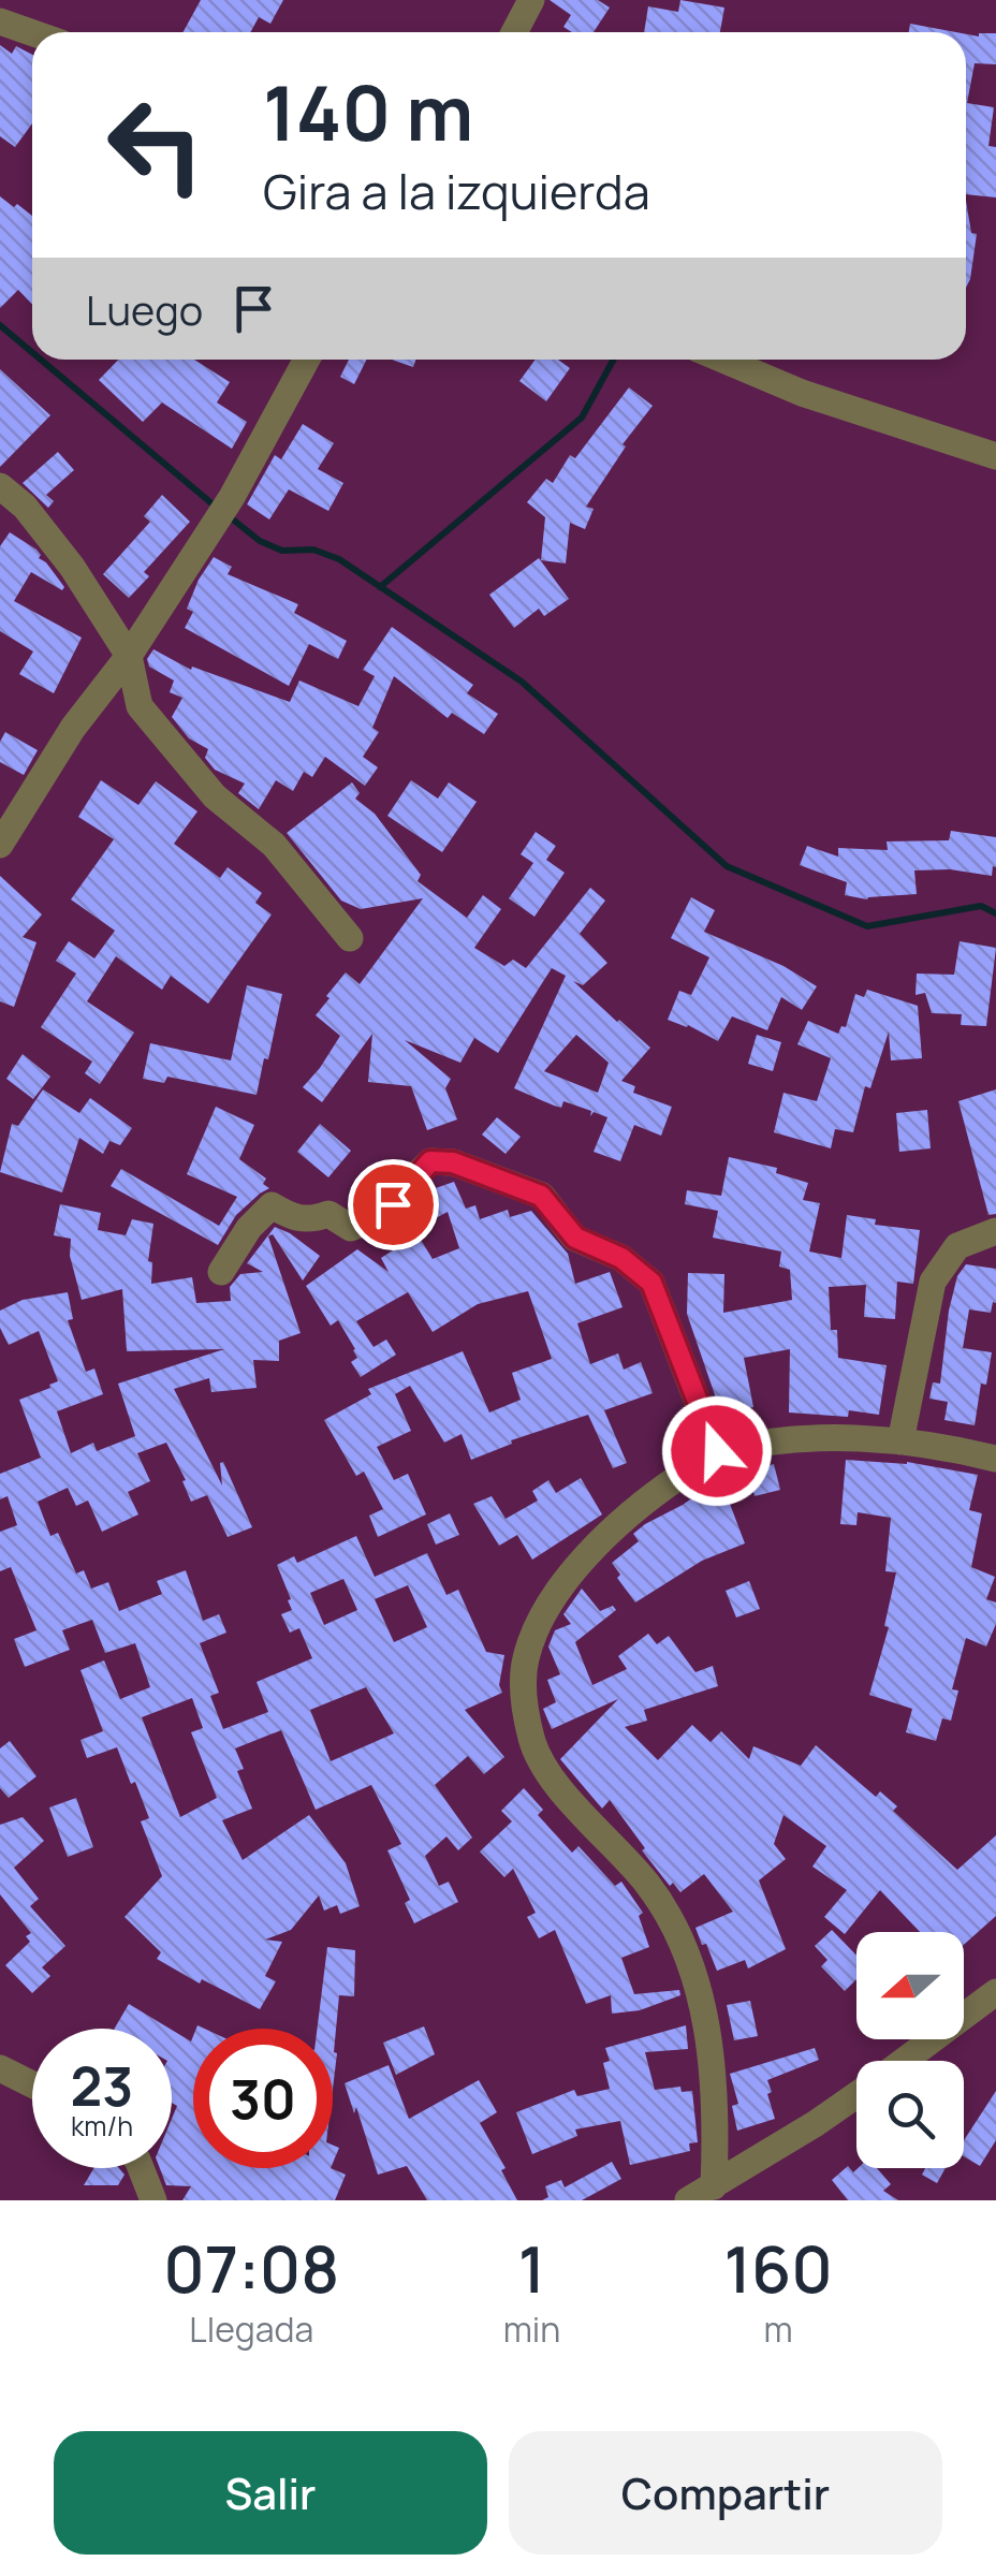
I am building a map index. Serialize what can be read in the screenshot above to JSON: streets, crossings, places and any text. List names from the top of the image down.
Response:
{
  "north": "left",
  "page": {
    "turn": ["140 m", "Gira a la izquierda"],
    "then": "Luego",
    "speed": "23 km/h",
    "limit": "30",
    "eta": [
      "07:08",
      "Llegada",
      "1",
      "min",
      "160",
      "m"
    ],
    "buttons": ["Salir", "Compartir"]
  }
}
